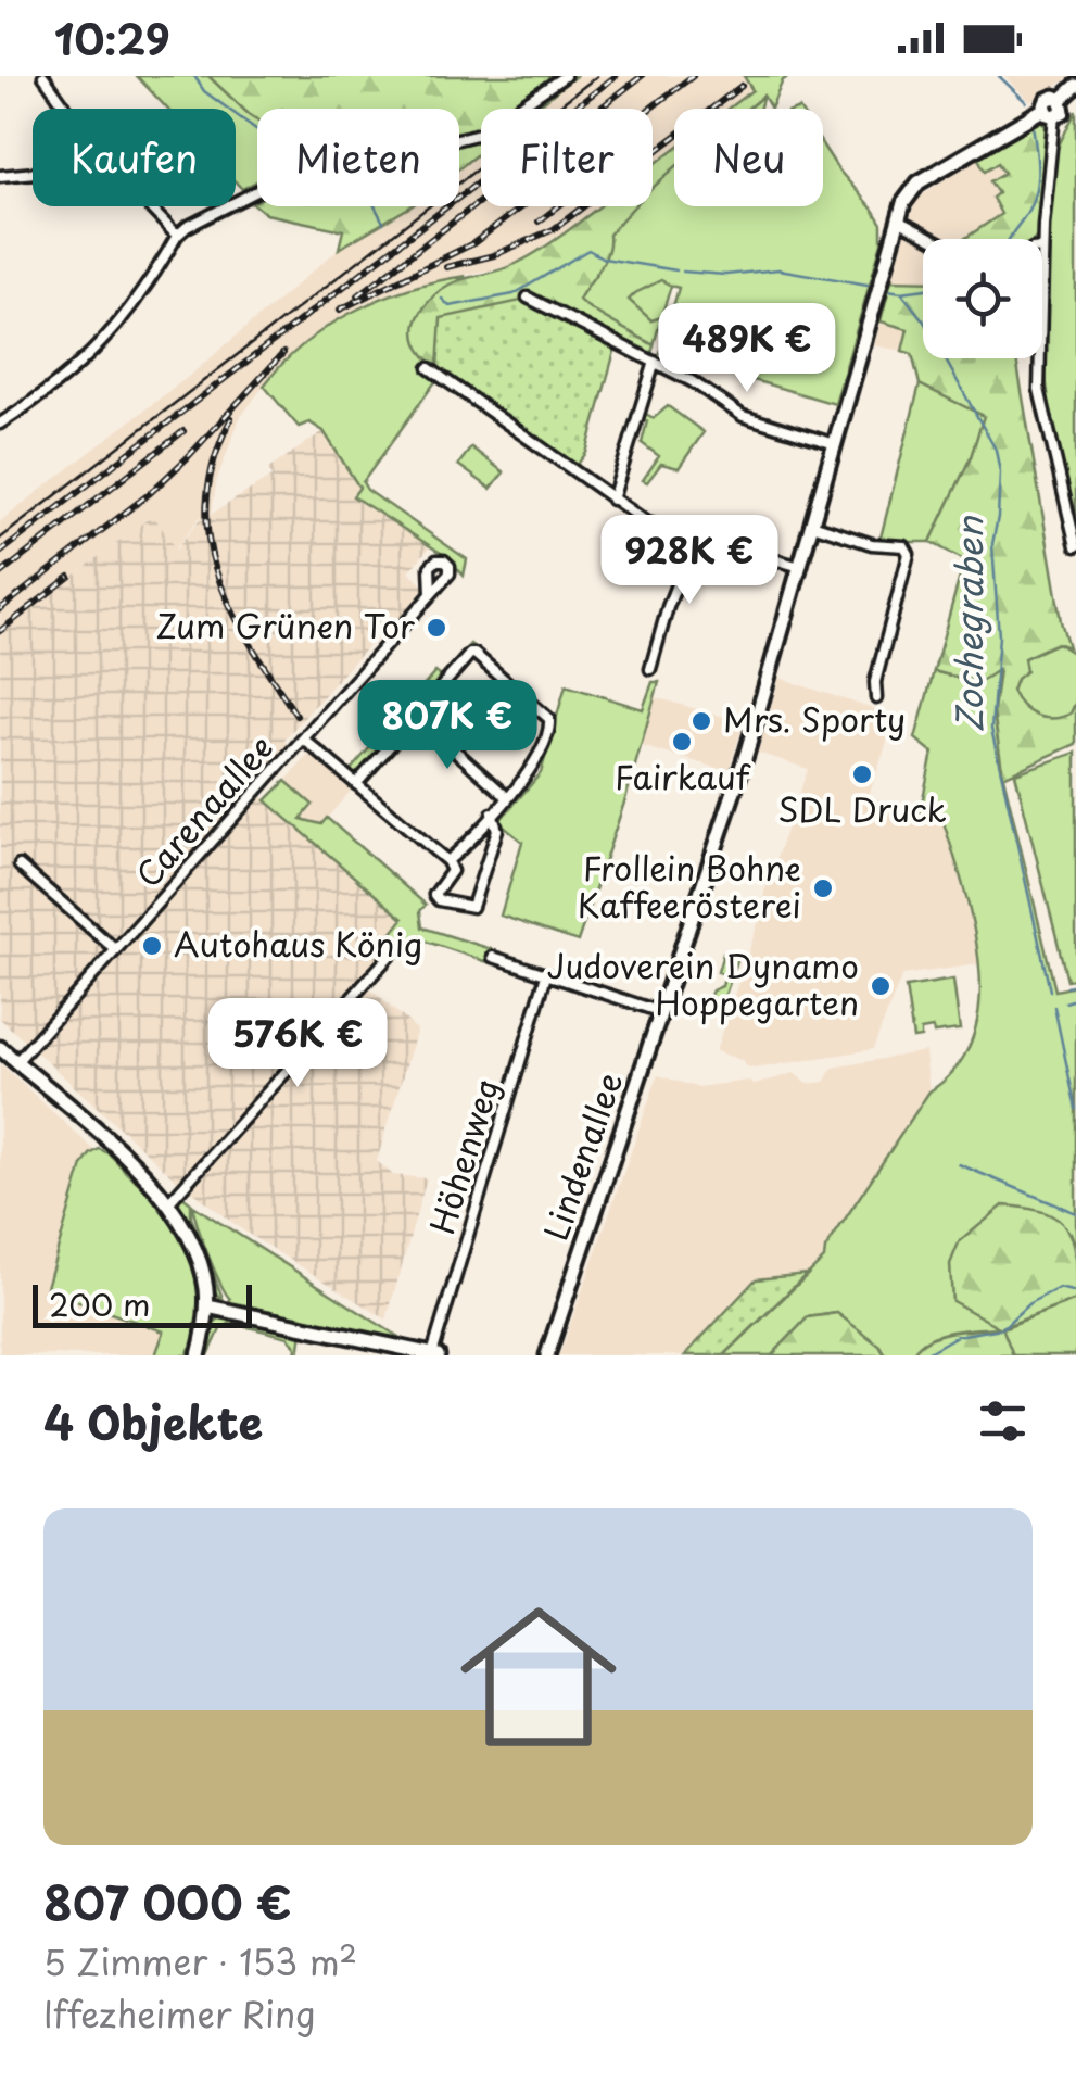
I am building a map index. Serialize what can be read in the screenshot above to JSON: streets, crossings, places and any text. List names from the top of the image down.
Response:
{
  "streets": {
    "street": ["Carenaallee", "Höhenweg", "Lindenallee"]
  },
  "water": ["Zochegraben"],
  "places": [
    "Zum Grünen Tor",
    "Mrs. Sporty",
    "Fairkauf",
    "SDL Druck",
    "Frollein Bohne Kaffeerösterei",
    "Autohaus König",
    "Judoverein Dynamo Hoppegarten"
  ],
  "scale_bar": "200 m",
  "page": {
    "status": "10:29",
    "chip": [
      "Kaufen",
      "Mieten",
      "Filter",
      "Neu"
    ],
    "price": [
      "489K €",
      "928K €",
      "807K €",
      "576K €"
    ],
    "scale": "200 m",
    "heading": "4 Objekte",
    "list": [
      {
        "name": "807 000 €",
        "note": "5 Zimmer · 153 m² · Iffezheimer Ring"
      }
    ]
  }
}
